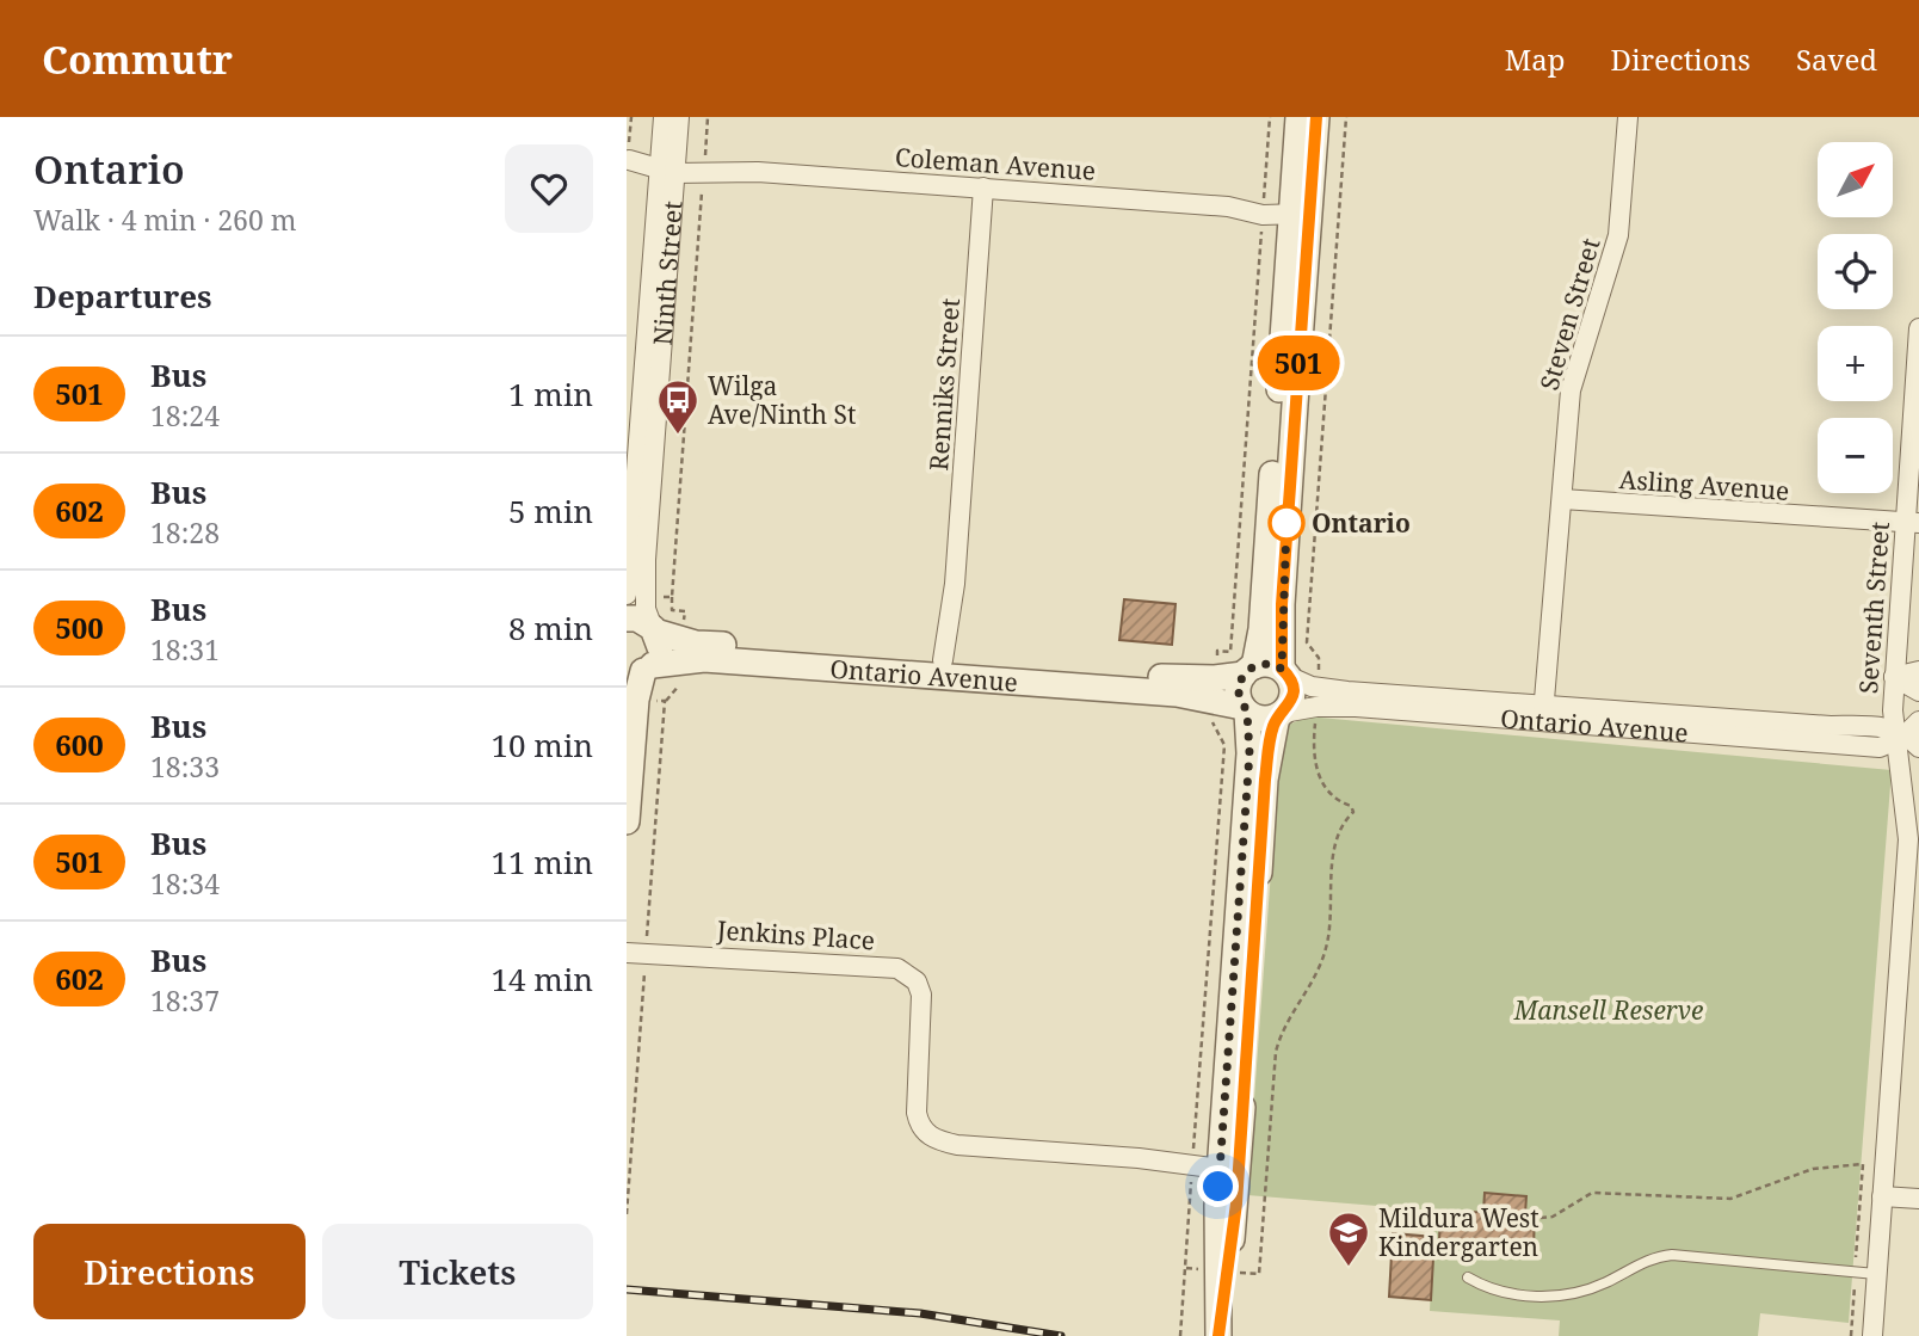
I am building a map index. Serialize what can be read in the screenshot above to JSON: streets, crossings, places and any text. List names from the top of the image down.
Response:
{
  "streets": {
    "street": [
      "Coleman Avenue",
      "Ninth Street",
      "Steven Street",
      "Renniks Street",
      "Asling Avenue",
      "Seventh Street",
      "Ontario Avenue",
      "Jenkins Place"
    ]
  },
  "crossings": [
    ["Coleman Avenue", "Ninth Street"],
    ["Coleman Avenue", "Renniks Street"],
    ["Ninth Street", "Ontario Avenue"],
    ["Steven Street", "Asling Avenue"],
    ["Steven Street", "Ontario Avenue"],
    ["Renniks Street", "Ontario Avenue"],
    ["Asling Avenue", "Seventh Street"],
    ["Seventh Street", "Ontario Avenue"]
  ],
  "parks": ["Mansell Reserve"],
  "places": {
    "bus stop": ["Wilga Ave/Ninth St"],
    "other": ["Ontario"],
    "school or university": ["Mildura West Kindergarten"]
  },
  "lines": ["bus line 501"],
  "north": "top right",
  "page": {
    "header": "Commutr",
    "nav": ["Map", "Directions", "Saved"],
    "heading": [
      ["Ontario", "Walk · 4 min · 260 m"],
      "Departures"
    ],
    "on_map": "501",
    "map_buttons": ["+", "−"],
    "list": [
      {
        "mark": "501",
        "name": "Bus",
        "note": "18:24",
        "value": "1 min"
      },
      {
        "mark": "602",
        "name": "Bus",
        "note": "18:28",
        "value": "5 min"
      },
      {
        "mark": "500",
        "name": "Bus",
        "note": "18:31",
        "value": "8 min"
      },
      {
        "mark": "600",
        "name": "Bus",
        "note": "18:33",
        "value": "10 min"
      },
      {
        "mark": "501",
        "name": "Bus",
        "note": "18:34",
        "value": "11 min"
      },
      {
        "mark": "602",
        "name": "Bus",
        "note": "18:37",
        "value": "14 min"
      }
    ],
    "buttons": ["Directions", "Tickets"]
  }
}
